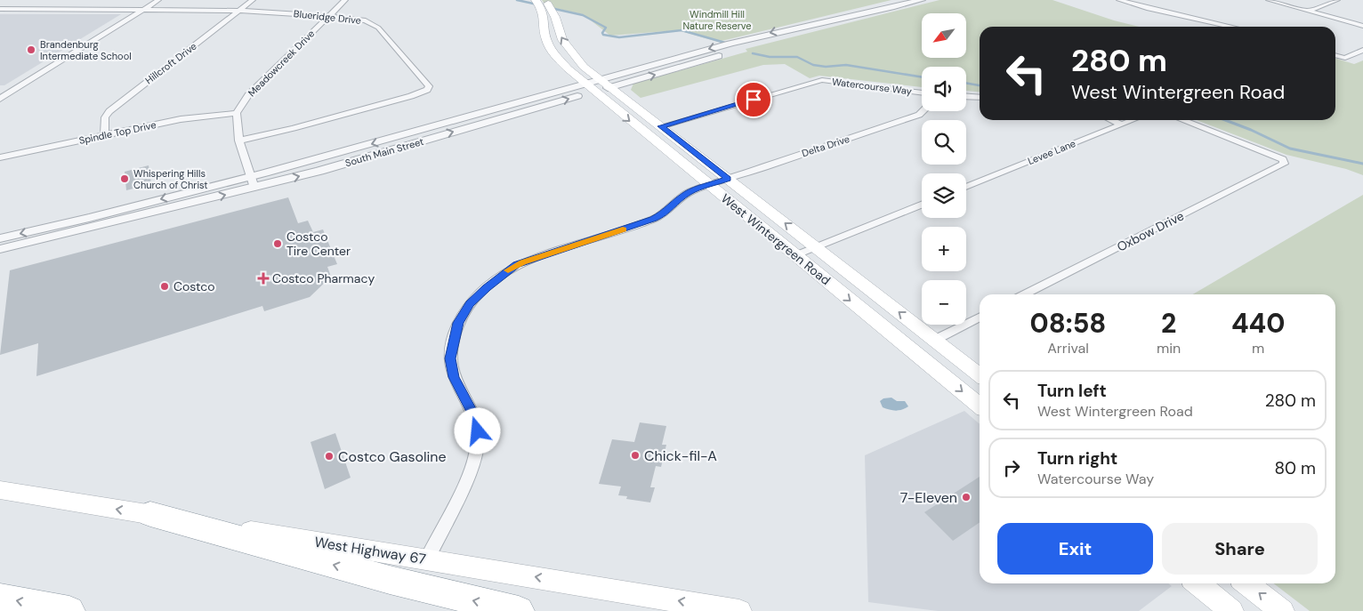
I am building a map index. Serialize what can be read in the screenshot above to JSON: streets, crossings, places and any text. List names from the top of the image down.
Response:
{
  "streets": {
    "main road": ["West Wintergreen Road", "West Highway 67"],
    "street": [
      "Blueridge Drive",
      "Hillcroft Drive",
      "Meadowcreek Drive",
      "Watercourse Way",
      "Spindle Top Drive",
      "Delta Drive",
      "South Main Street",
      "Levee Lane",
      "Oxbow Drive"
    ]
  },
  "crossings": [
    ["Blueridge Drive", "Hillcroft Drive"],
    ["Blueridge Drive", "Meadowcreek Drive"],
    ["Hillcroft Drive", "Spindle Top Drive"],
    ["Meadowcreek Drive", "Spindle Top Drive"],
    ["Watercourse Way", "West Wintergreen Road"],
    ["Delta Drive", "West Wintergreen Road"],
    ["Delta Drive", "West Highway 67"],
    ["South Main Street", "West Wintergreen Road"]
  ],
  "one_way": ["West Highway 67"],
  "parks": ["Windmill Hill Nature Reserve"],
  "places": {
    "other": [
      "Brandenburg Intermediate School",
      "Whispering Hills Church of Christ",
      "Costco Tire Center",
      "Costco",
      "Chick-fil-A",
      "Costco Gasoline",
      "7-Eleven"
    ],
    "health": ["Costco Pharmacy"]
  },
  "north": "bottom left",
  "page": {
    "map_buttons": ["+", "−"],
    "turn": ["280 m", "West Wintergreen Road"],
    "eta": [
      "08:58",
      "Arrival",
      "2",
      "min",
      "440",
      "m"
    ],
    "list": [
      {
        "name": "Turn left",
        "note": "West Wintergreen Road",
        "value": "280 m"
      },
      {
        "name": "Turn right",
        "note": "Watercourse Way",
        "value": "80 m"
      }
    ],
    "buttons": ["Exit", "Share"]
  }
}
